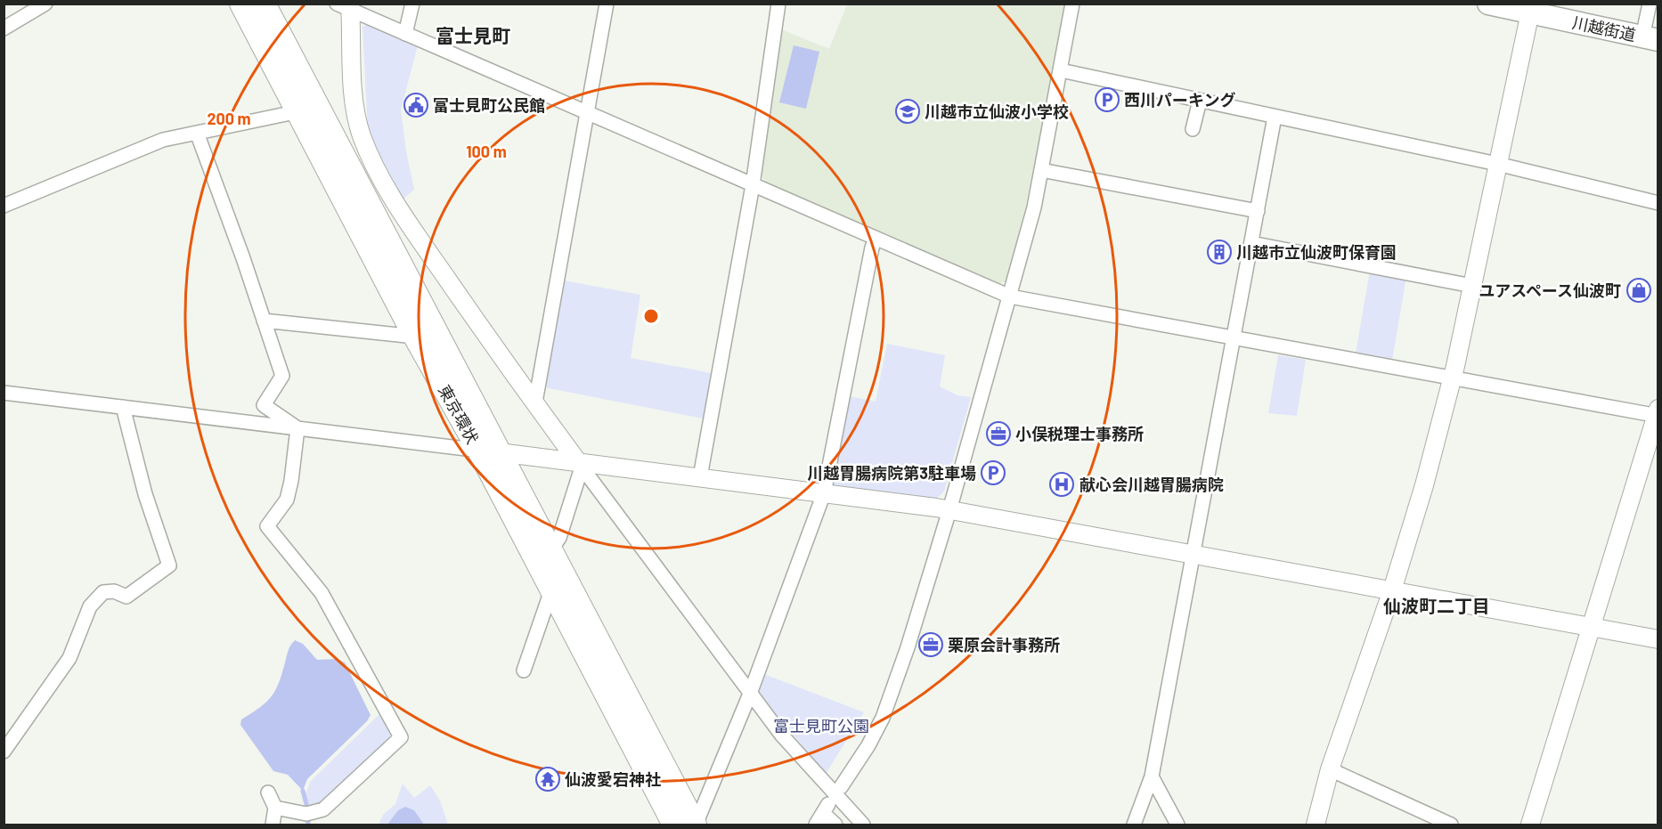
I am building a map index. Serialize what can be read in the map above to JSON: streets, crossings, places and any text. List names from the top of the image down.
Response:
{
  "streets": {
    "highway": ["東京環状"],
    "main road": ["川越街道"]
  },
  "districts": ["富士見町", "仙波町二丁目"],
  "parks": ["富士見町公園"],
  "places": {
    "parking": ["西川パーキング", "川越胃腸病院第3駐車場"],
    "public building": ["富士見町公民館"],
    "school or university": ["川越市立仙波小学校"],
    "building": ["川越市立仙波町保育園"],
    "shop": ["ユアスペース仙波町"],
    "office": ["小俣税理士事務所", "栗原会計事務所"],
    "hospital": ["献心会川越胃腸病院"],
    "temple": ["仙波愛宕神社"]
  },
  "rings": ["200 m", "100 m"]
}
